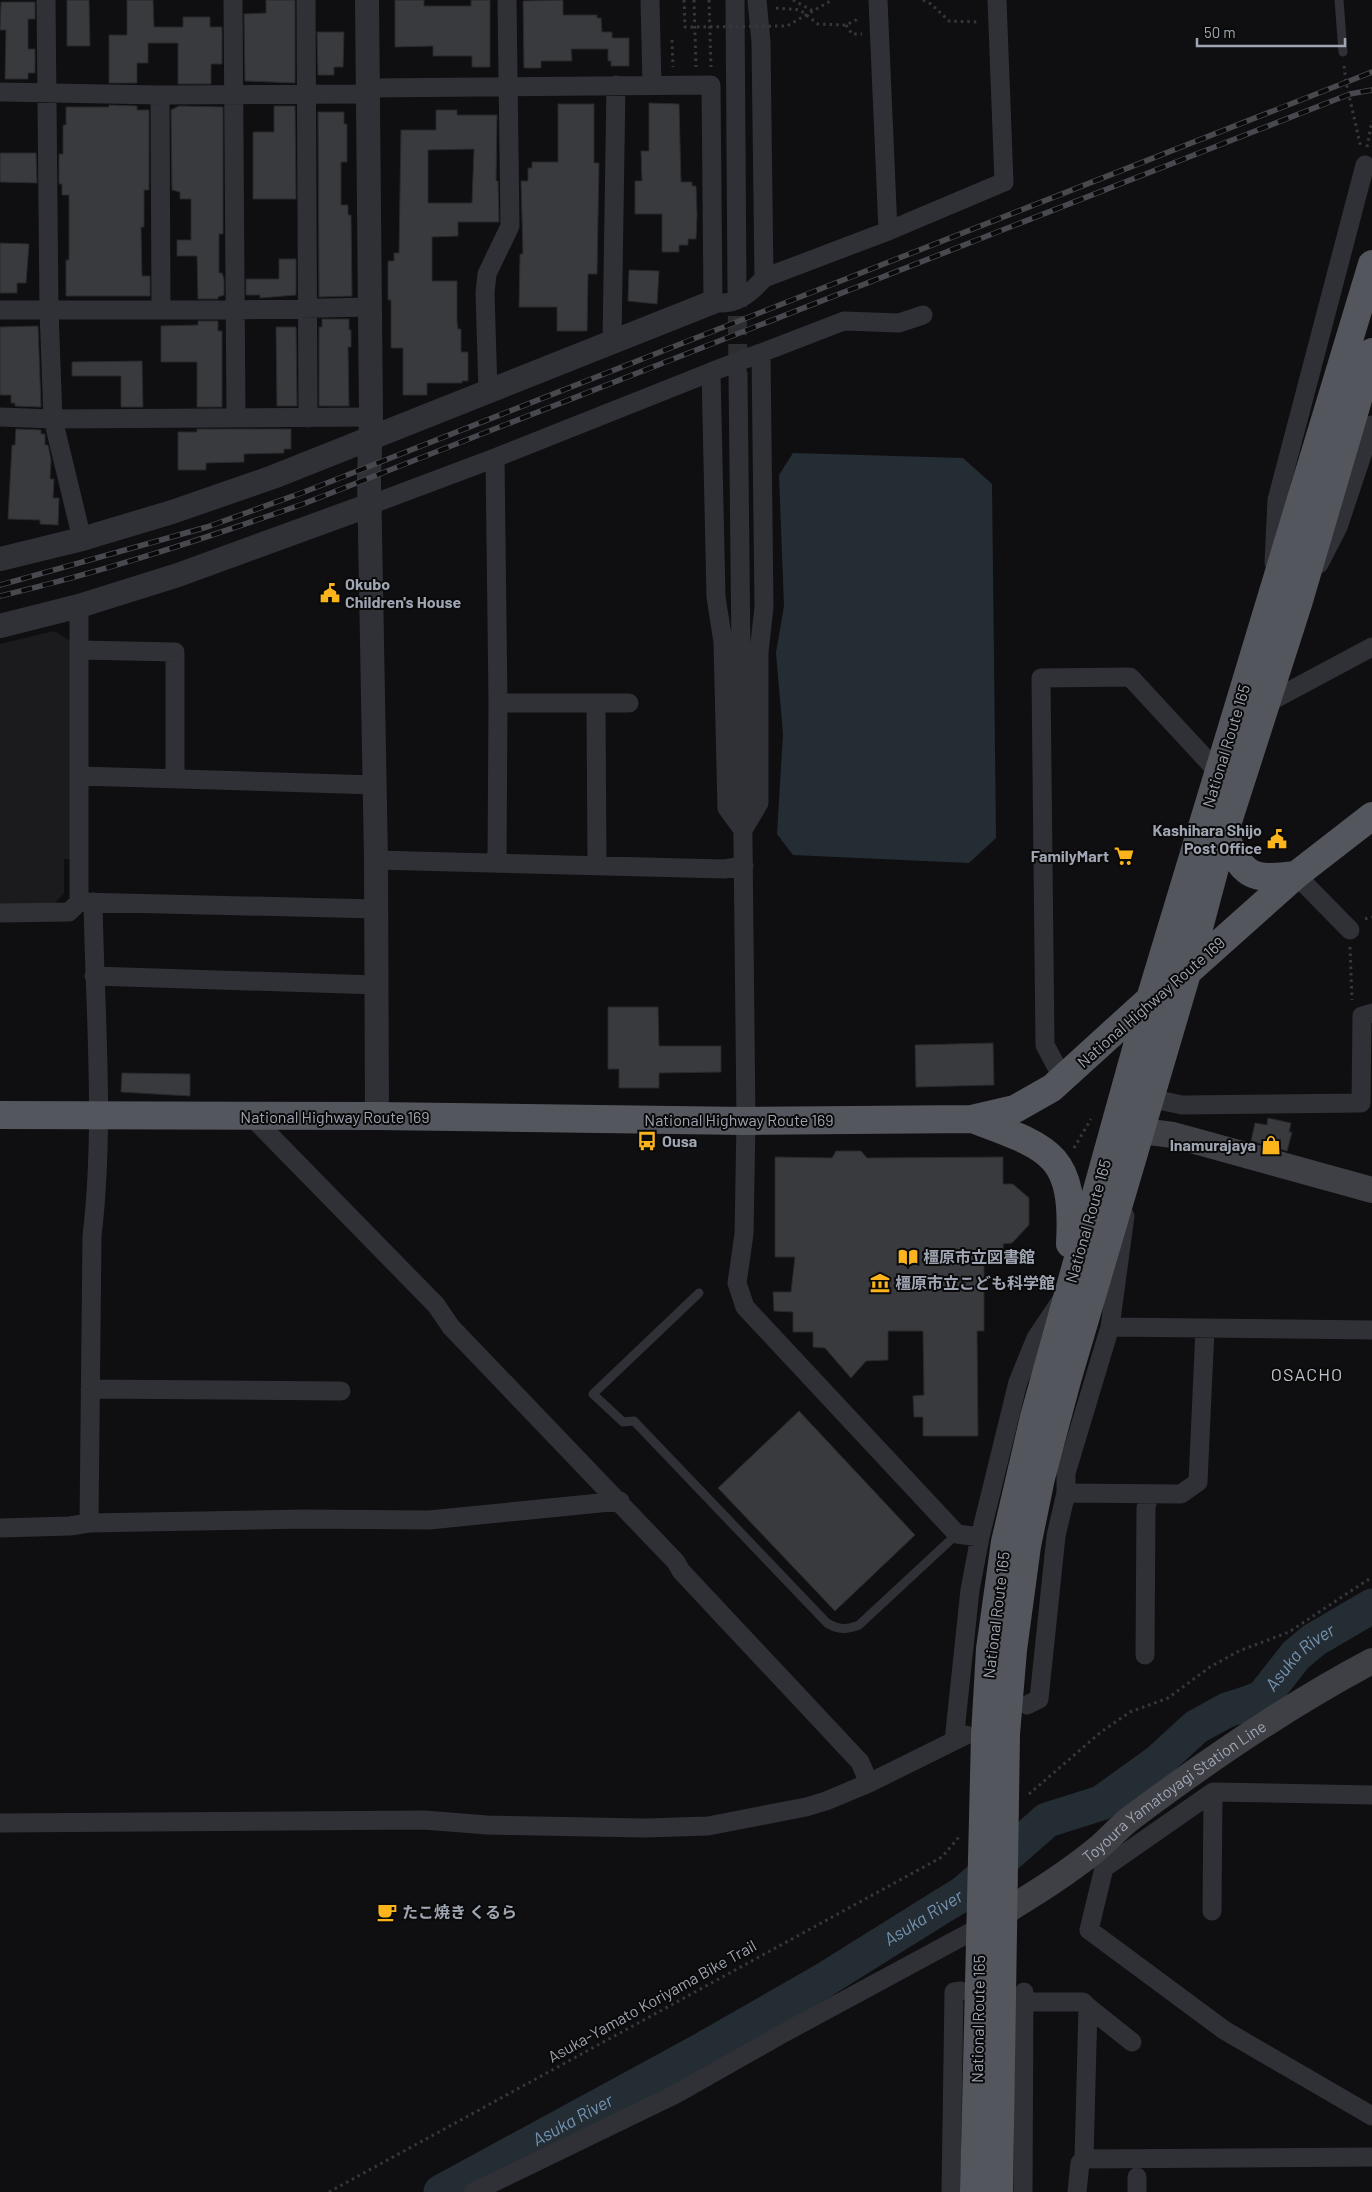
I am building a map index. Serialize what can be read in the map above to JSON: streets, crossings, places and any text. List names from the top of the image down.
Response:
{
  "streets": {
    "highway": ["National Route 165", "National Highway Route 169"],
    "main road": ["Toyoura Yamatoyagi Station Line"],
    "path": ["Asuka-Yamato Koriyama Bike Trail"]
  },
  "crossings": [
    ["National Route 165", "National Highway Route 169"],
    ["National Route 165", "Toyoura Yamatoyagi Station Line"],
    ["National Route 165", "Asuka-Yamato Koriyama Bike Trail"]
  ],
  "districts": ["OSACHO"],
  "water": ["Asuka River"],
  "places": {
    "public building": ["Okubo Children's House", "Kashihara Shijo Post Office"],
    "supermarket": ["FamilyMart"],
    "bus stop": ["Ousa"],
    "shop": ["Inamurajaya"],
    "library": ["橿原市立図書館"],
    "museum": ["橿原市立こども科学館"],
    "cafe": ["たこ焼き くるら"]
  },
  "scale_bar": "50 m"
}
